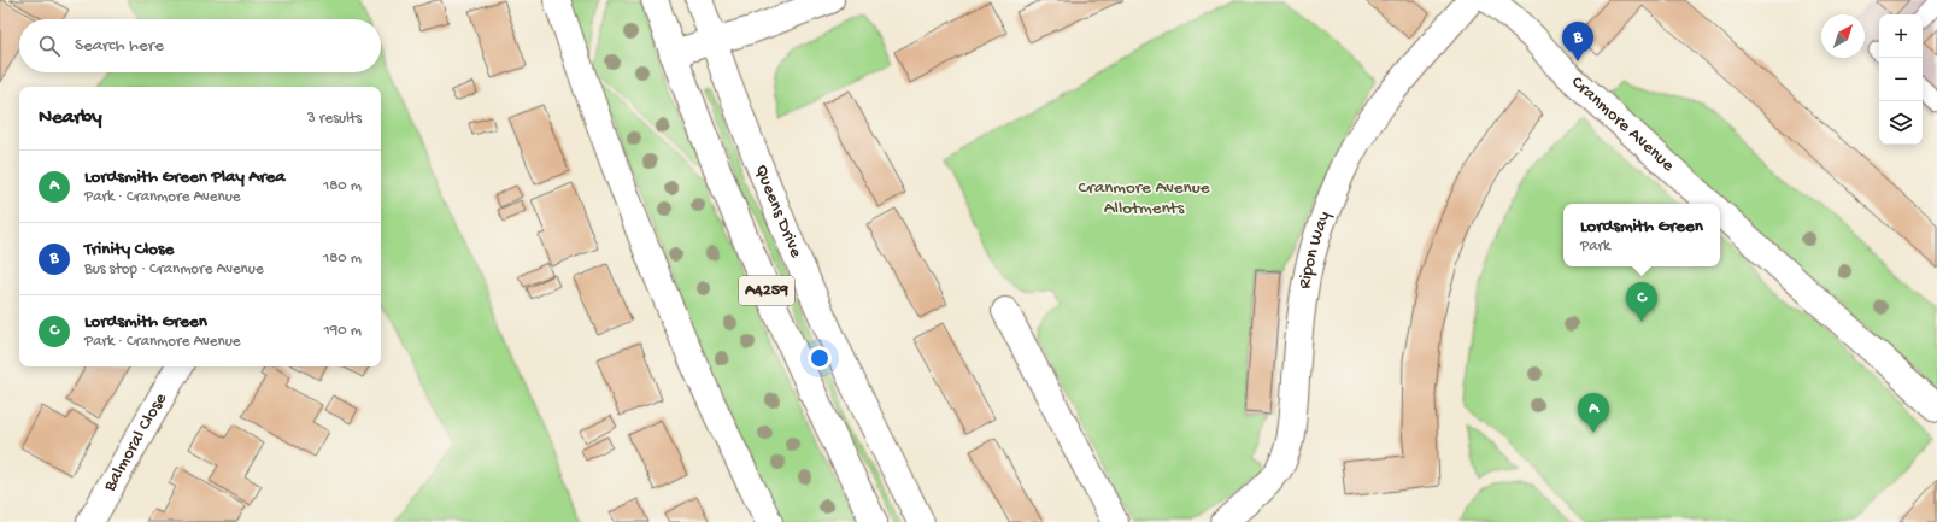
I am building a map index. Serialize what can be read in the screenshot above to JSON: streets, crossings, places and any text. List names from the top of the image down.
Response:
{
  "streets": {
    "street": [
      "Cranmore Avenue",
      "Queens Drive",
      "Ripon Way",
      "A4259",
      "Balmoral Close"
    ]
  },
  "parks": ["Cranmore Avenue Allotments"],
  "north": "top right",
  "page": {
    "map_buttons": ["+", "−"],
    "search": "Search here",
    "pins": ["B", "C", "A"],
    "heading": ["Nearby", "3 results"],
    "list": [
      {
        "mark": "A",
        "name": "Lordsmith Green Play Area",
        "note": "Park · Cranmore Avenue",
        "value": "180 m"
      },
      {
        "mark": "B",
        "name": "Trinity Close",
        "note": "Bus stop · Cranmore Avenue",
        "value": "180 m"
      },
      {
        "mark": "C",
        "name": "Lordsmith Green",
        "note": "Park · Cranmore Avenue",
        "value": "190 m"
      }
    ],
    "popup": ["Lordsmith Green", "Park"]
  }
}
